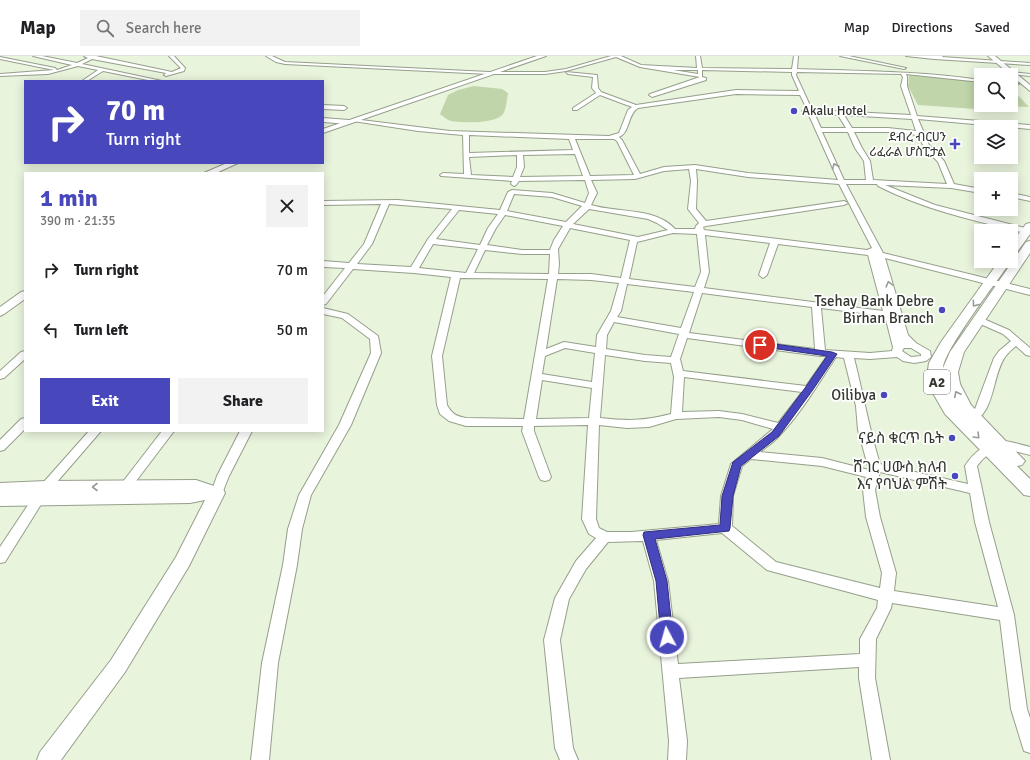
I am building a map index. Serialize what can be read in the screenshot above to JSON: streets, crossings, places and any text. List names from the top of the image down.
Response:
{
  "streets": {
    "highway": ["A2"]
  },
  "places": {
    "other": [
      "Akalu Hotel",
      "Tsehay Bank Debre Birhan Branch",
      "Oilibya",
      "ናይስ ቁርጥ ቤት",
      "ሸገር ሀውስ ክለብ እና የባህል ምሽት"
    ],
    "health": ["ደብረ ብርሀን ሪፈራል ሆስፒታል"]
  },
  "page": {
    "header": "Map",
    "search": "Search here",
    "nav": ["Map", "Directions", "Saved"],
    "map_buttons": ["+", "−"],
    "turn": ["70 m", "Turn right"],
    "heading": ["1 min", "390 m · 21:35"],
    "list": [
      {
        "name": "Turn right",
        "value": "70 m"
      },
      {
        "name": "Turn left",
        "value": "50 m"
      }
    ],
    "buttons": ["Exit", "Share"]
  }
}
